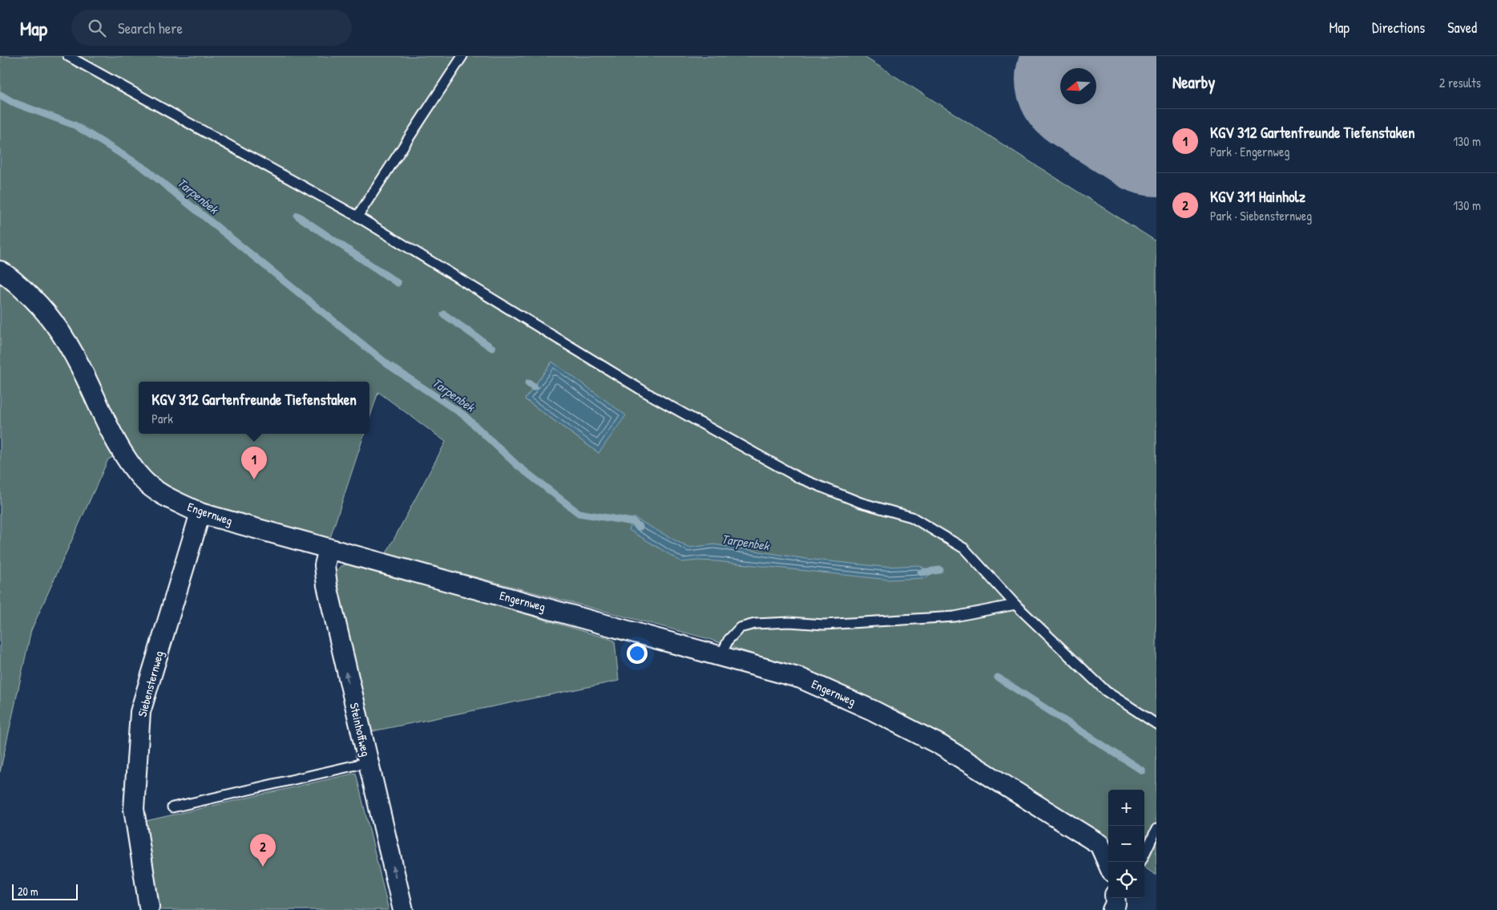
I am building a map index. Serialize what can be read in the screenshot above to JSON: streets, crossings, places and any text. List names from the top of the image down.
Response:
{
  "streets": {
    "street": ["Engernweg", "Siebensternweg", "Steinhoffweg"]
  },
  "crossings": [
    ["Engernweg", "Siebensternweg"],
    ["Engernweg", "Steinhoffweg"]
  ],
  "one_way": ["Steinhoffweg"],
  "water": ["Tarpenbek"],
  "scale_bar": "20 m",
  "north": "left",
  "page": {
    "header": "Map",
    "search": "Search here",
    "nav": ["Map", "Directions", "Saved"],
    "heading": ["Nearby", "2 results"],
    "list": [
      {
        "mark": "1",
        "name": "KGV 312 Gartenfreunde Tiefenstaken",
        "note": "Park · Engernweg",
        "value": "130 m"
      },
      {
        "mark": "2",
        "name": "KGV 311 Hainholz",
        "note": "Park · Siebensternweg",
        "value": "130 m"
      }
    ],
    "popup": ["KGV 312 Gartenfreunde Tiefenstaken", "Park"],
    "pins": ["1", "2"],
    "map_buttons": ["+", "−"],
    "scale": "20 m"
  }
}
